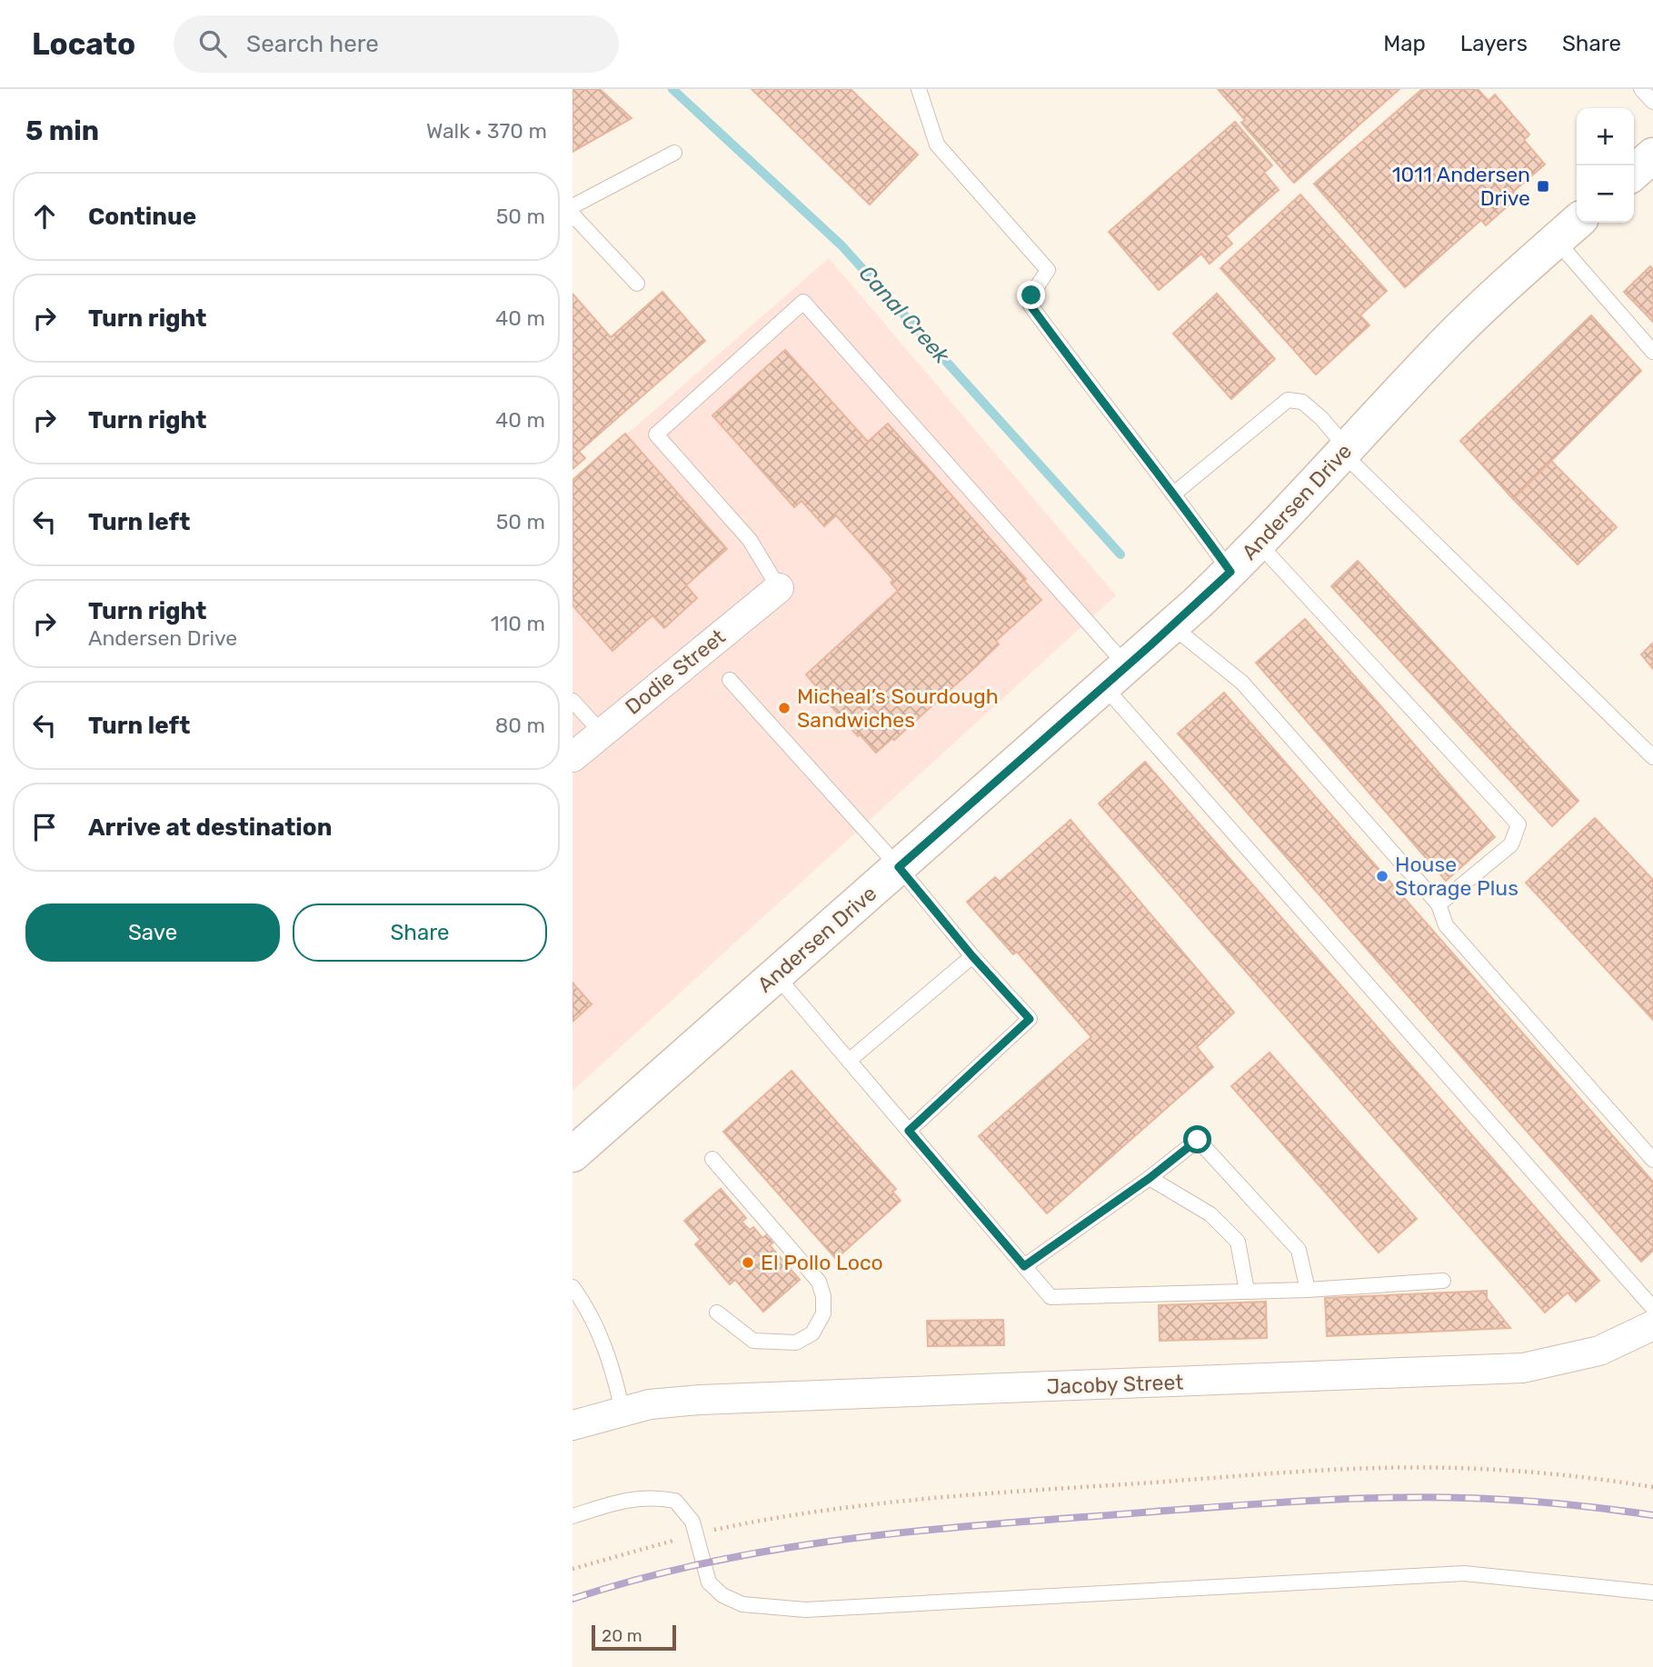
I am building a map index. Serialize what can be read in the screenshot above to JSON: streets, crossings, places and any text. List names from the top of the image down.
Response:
{
  "streets": {
    "main road": ["Andersen Drive"],
    "street": ["Dodie Street", "Jacoby Street"]
  },
  "water": ["Canal Creek"],
  "places": {
    "transit": ["1011 Andersen Drive"],
    "other": ["Micheal’s Sourdough Sandwiches", "House Storage Plus", "El Pollo Loco"]
  },
  "scale_bar": "20 m",
  "page": {
    "header": "Locato",
    "search": "Search here",
    "nav": ["Map", "Layers", "Share"],
    "heading": ["5 min", "Walk · 370 m"],
    "map_buttons": ["+", "−"],
    "list": [
      ["Continue", "50 m"],
      ["Turn right", "40 m"],
      ["Turn right", "40 m"],
      ["Turn left", "50 m"],
      ["Turn right", "Andersen Drive", "110 m"],
      ["Turn left", "80 m"],
      "Arrive at destination"
    ],
    "buttons": ["Save", "Share"],
    "scale": "20 m"
  }
}
